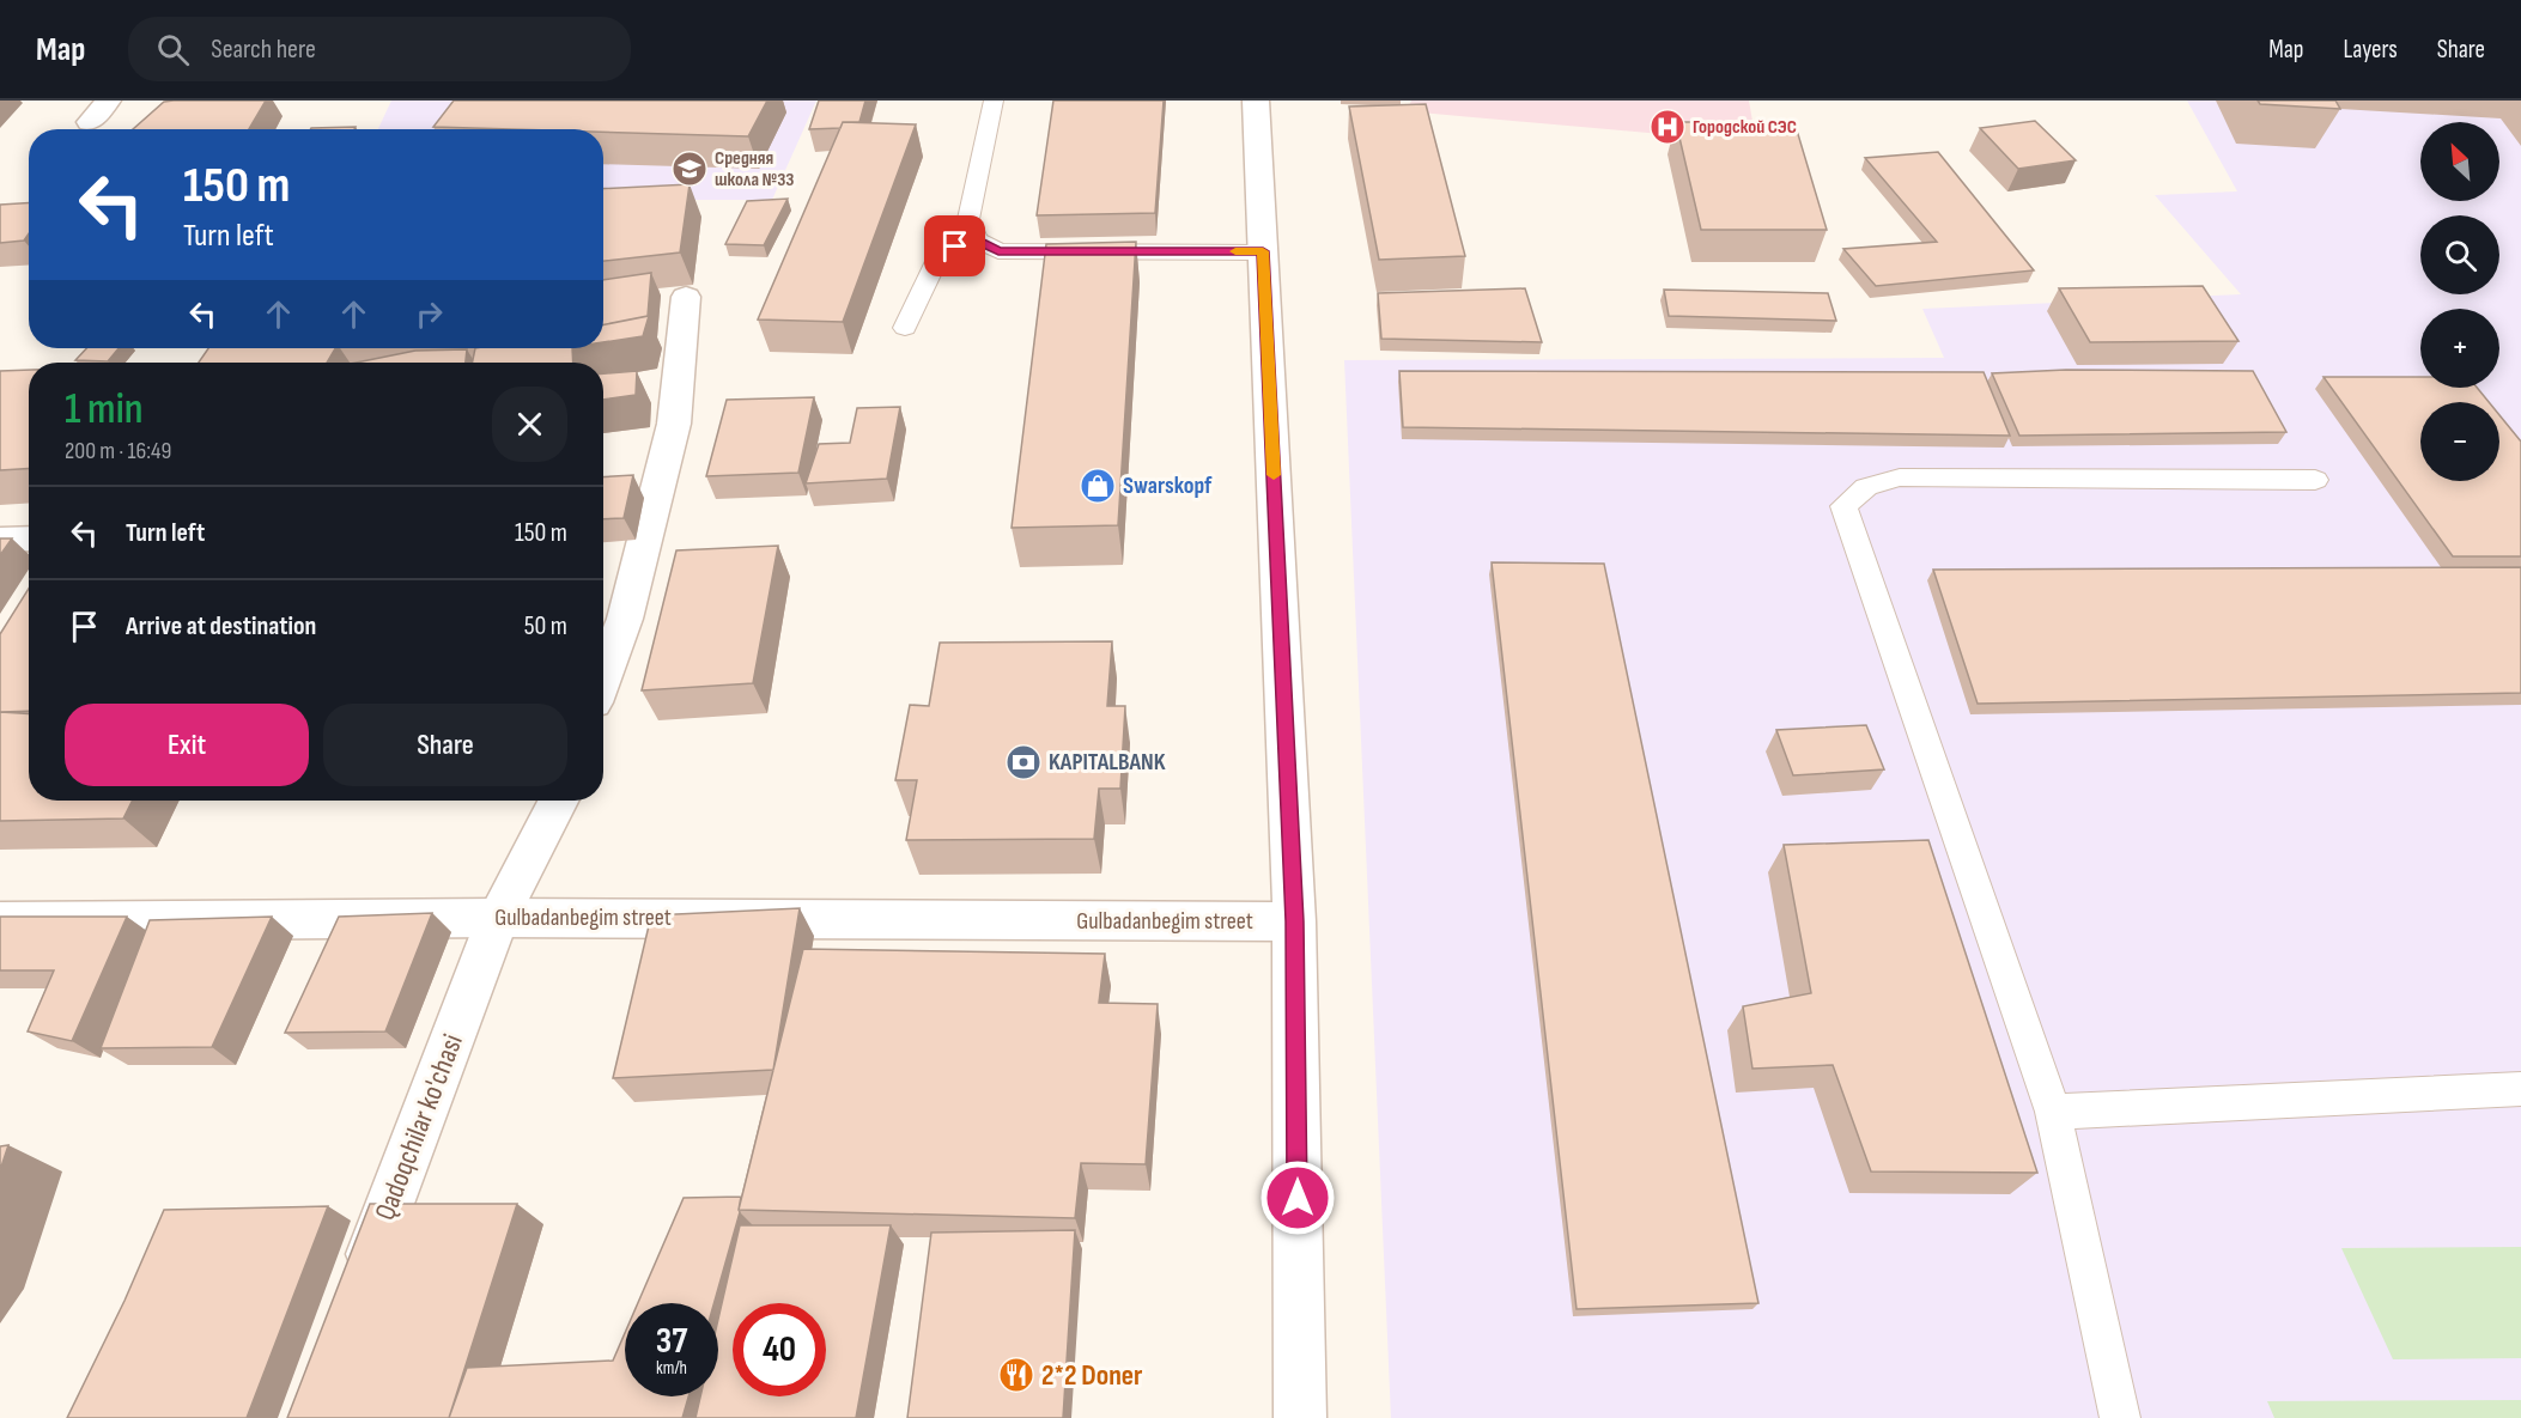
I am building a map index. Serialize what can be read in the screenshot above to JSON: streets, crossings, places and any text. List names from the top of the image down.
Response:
{
  "streets": {
    "street": ["Gulbadanbegim street", "Qadoqchilar ko'chasi"]
  },
  "crossings": [
    ["Gulbadanbegim street", "Qadoqchilar ko'chasi"]
  ],
  "places": {
    "hospital": ["Городской СЭС"],
    "school or university": ["Средняя школа №33"],
    "shop": ["Swarskopf"],
    "bank": ["KAPITALBANK"],
    "restaurant": ["2*2 Doner"]
  },
  "north": "top left",
  "page": {
    "header": "Map",
    "search": "Search here",
    "nav": ["Map", "Layers", "Share"],
    "map_buttons": ["+", "−"],
    "turn": ["150 m", "Turn left"],
    "heading": ["1 min", "200 m · 16:49"],
    "list": [
      {
        "name": "Turn left",
        "value": "150 m"
      },
      {
        "name": "Arrive at destination",
        "value": "50 m"
      }
    ],
    "buttons": ["Exit", "Share"],
    "speed": "37 km/h",
    "limit": "40"
  }
}
